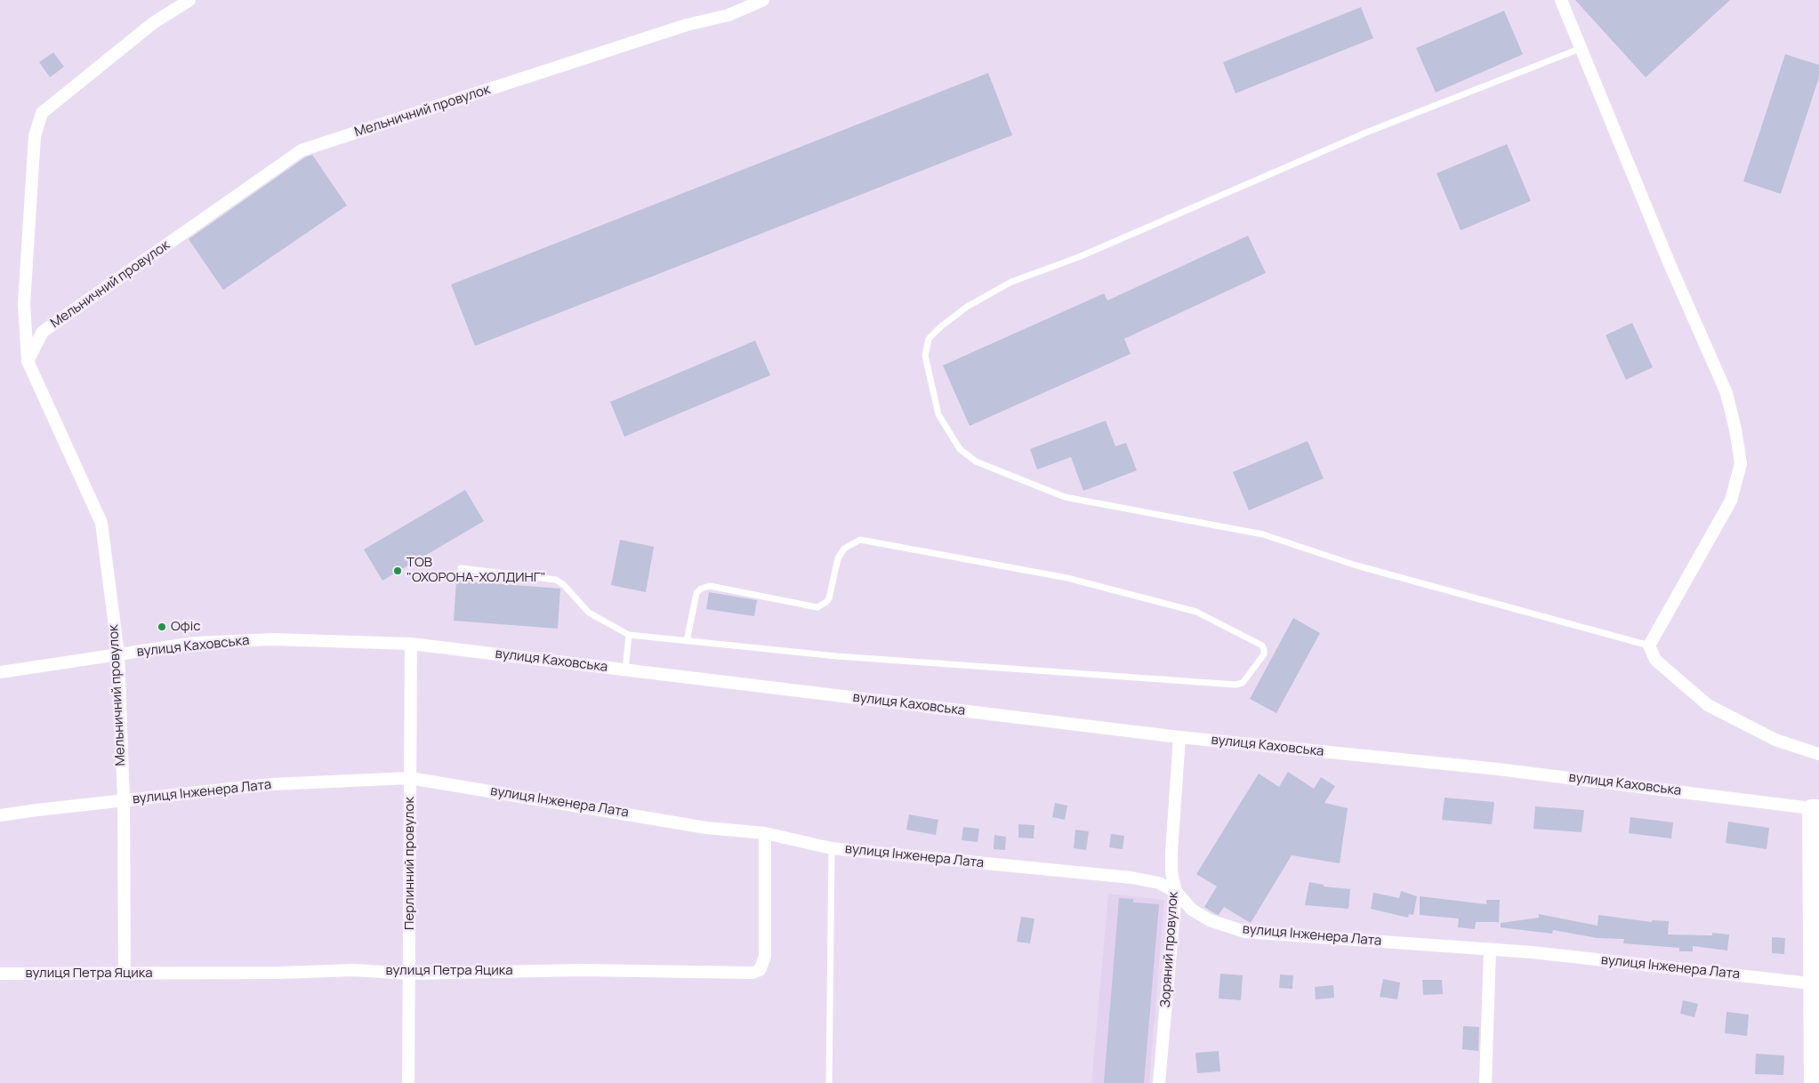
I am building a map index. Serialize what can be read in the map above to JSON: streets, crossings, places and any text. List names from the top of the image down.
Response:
{
  "streets": {
    "street": [
      "Мельничний провулок",
      "вулиця Каховська",
      "вулиця Інженера Лата",
      "Перлинний провулок",
      "Зоряний провулок",
      "вулиця Петра Яцика"
    ]
  },
  "crossings": [
    ["Мельничний провулок", "вулиця Каховська"],
    ["Мельничний провулок", "вулиця Інженера Лата"],
    ["Мельничний провулок", "вулиця Петра Яцика"],
    ["вулиця Каховська", "Перлинний провулок"],
    ["вулиця Каховська", "Зоряний провулок"],
    ["вулиця Інженера Лата", "Перлинний провулок"],
    ["вулиця Інженера Лата", "Зоряний провулок"],
    ["вулиця Інженера Лата", "вулиця Петра Яцика"],
    ["Перлинний провулок", "вулиця Петра Яцика"]
  ],
  "places": ["ТОВ \"ОХОРОНА-ХОЛДИНГ\"", "Офіс"]
}
